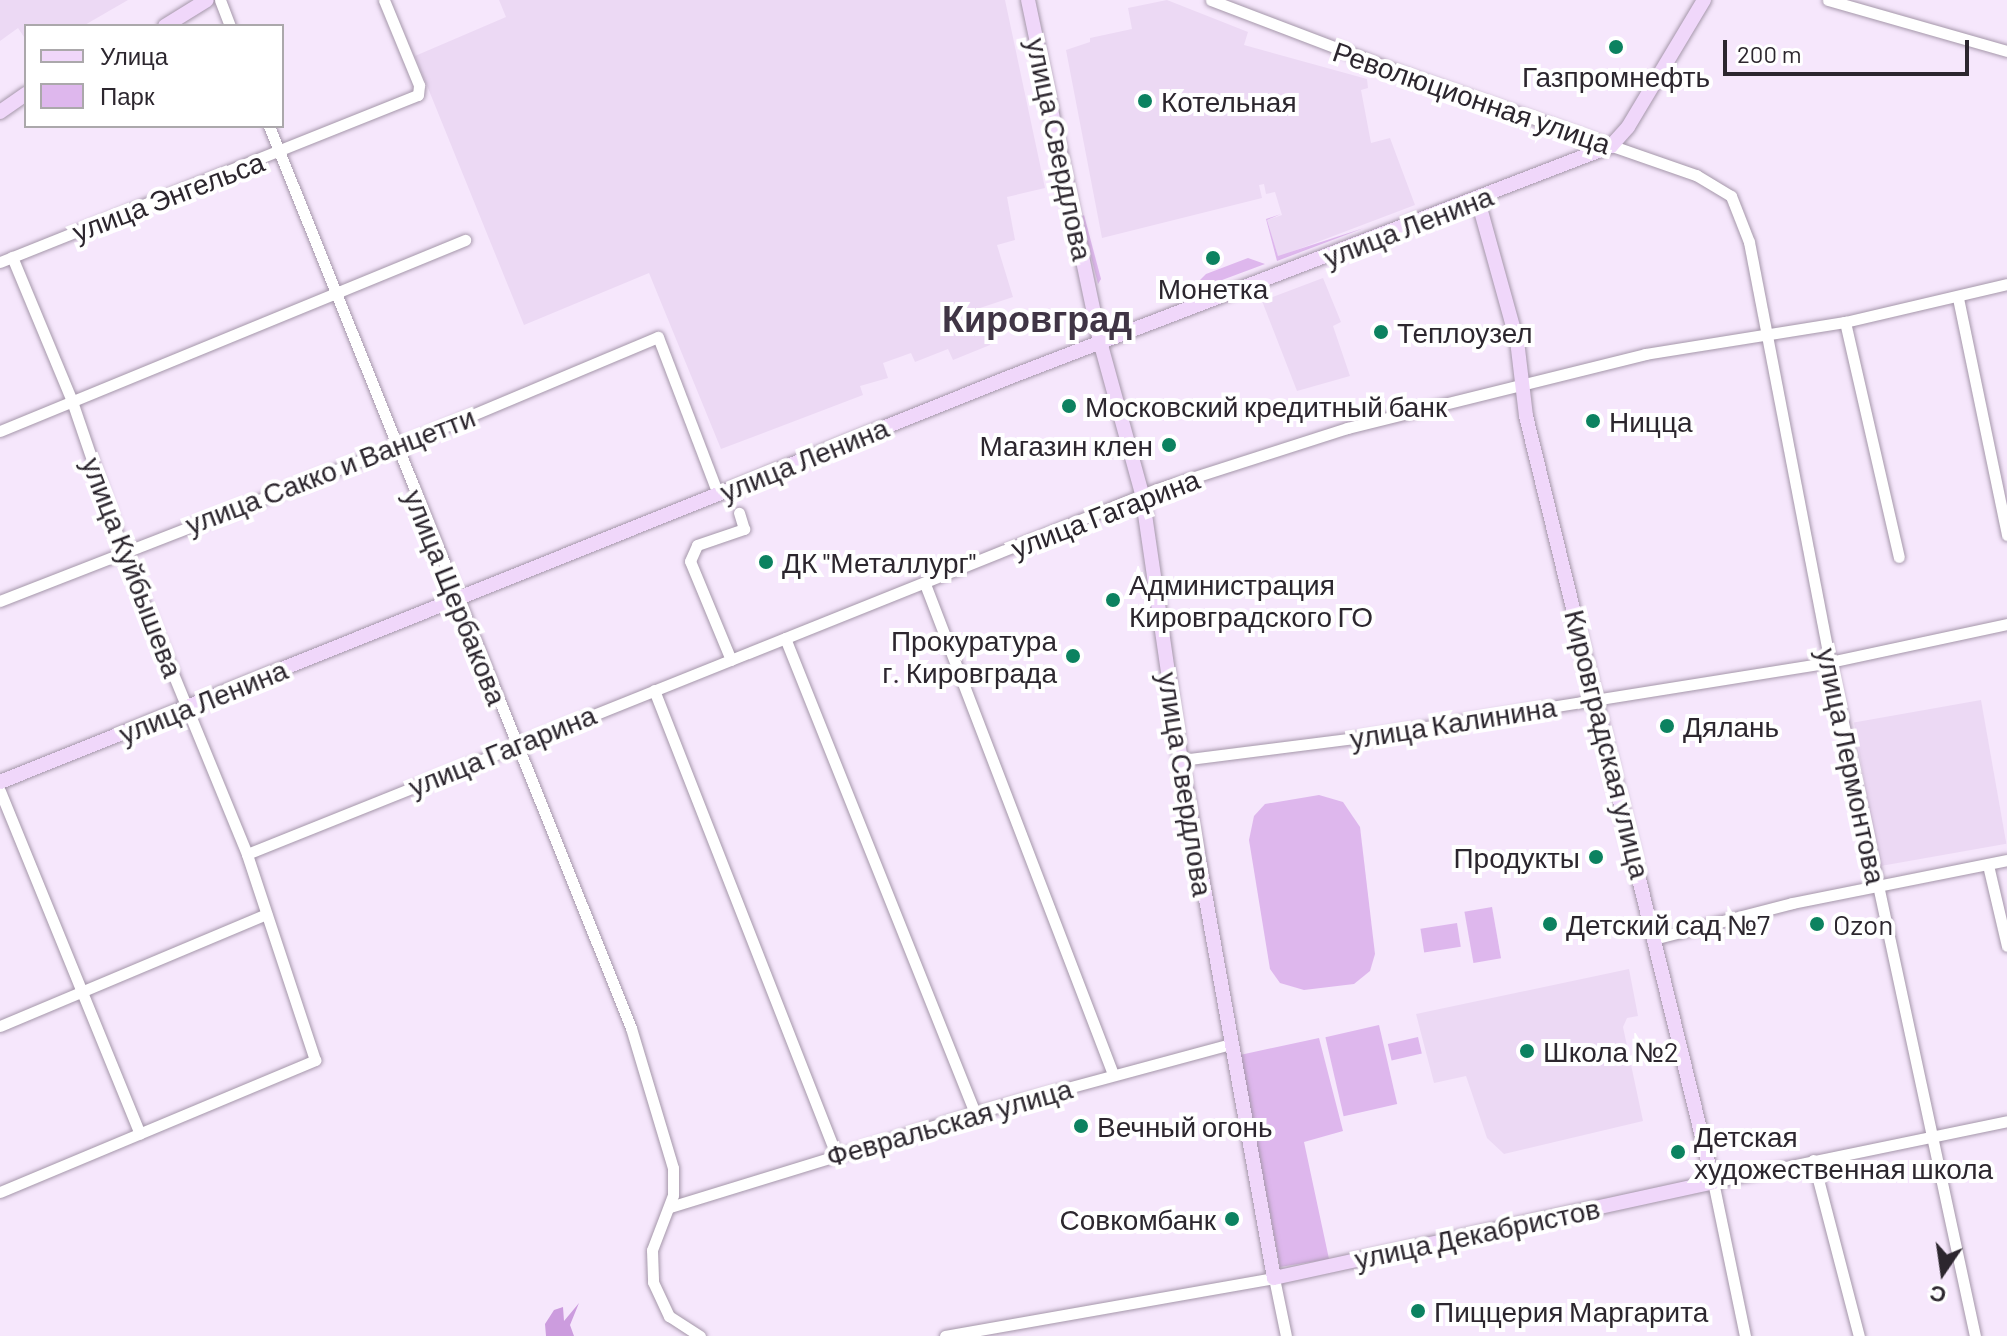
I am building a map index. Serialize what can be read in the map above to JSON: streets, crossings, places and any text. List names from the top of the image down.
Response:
{
  "streets": {
    "main road": [
      "улица Свердлова",
      "улица Ленина",
      "Кировградская улица",
      "улица Декабристов"
    ],
    "street": [
      "Революционная улица",
      "улица Энгельса",
      "улица Сакко и Ванцетти",
      "улица Гагарина",
      "улица Куйбышева",
      "улица Щербакова",
      "улица Калинина",
      "улица Лермонтова",
      "Февральская улица"
    ]
  },
  "crossings": [
    ["Революционная улица", "улица Ленина"],
    ["Революционная улица", "улица Лермонтова"],
    ["улица Свердлова", "улица Ленина"],
    ["улица Свердлова", "улица Гагарина"],
    ["улица Свердлова", "улица Калинина"],
    ["улица Свердлова", "Февральская улица"],
    ["улица Свердлова", "улица Декабристов"],
    ["улица Энгельса", "улица Куйбышева"],
    ["улица Энгельса", "улица Щербакова"],
    ["улица Ленина", "улица Сакко и Ванцетти"],
    ["улица Ленина", "улица Куйбышева"],
    ["улица Ленина", "улица Щербакова"],
    ["улица Ленина", "Кировградская улица"],
    ["улица Сакко и Ванцетти", "улица Куйбышева"],
    ["улица Сакко и Ванцетти", "улица Щербакова"],
    ["улица Гагарина", "улица Куйбышева"],
    ["улица Гагарина", "улица Щербакова"],
    ["улица Гагарина", "Кировградская улица"],
    ["улица Гагарина", "улица Лермонтова"],
    ["улица Щербакова", "Февральская улица"],
    ["улица Калинина", "Кировградская улица"],
    ["улица Калинина", "улица Лермонтова"],
    ["Кировградская улица", "улица Декабристов"],
    ["улица Лермонтова", "улица Декабристов"]
  ],
  "districts": ["Кировград"],
  "places": [
    "Газпромнефть",
    "Котельная",
    "Монетка",
    "Теплоузел",
    "Московский кредитный банк",
    "Ницца",
    "Магазин клен",
    "ДК \"Металлург\"",
    "Администрация Кировградского ГО",
    "Прокуратура г. Кировграда",
    "Дялань",
    "Продукты",
    "Детский сад №7",
    "Ozon",
    "Школа №2",
    "Вечный огонь",
    "Детская художественная школа",
    "Совкомбанк",
    "Пиццерия Маргарита"
  ],
  "legend": ["Улица", "Парк"],
  "scale_bar": "200 m",
  "north": "bottom"
}
